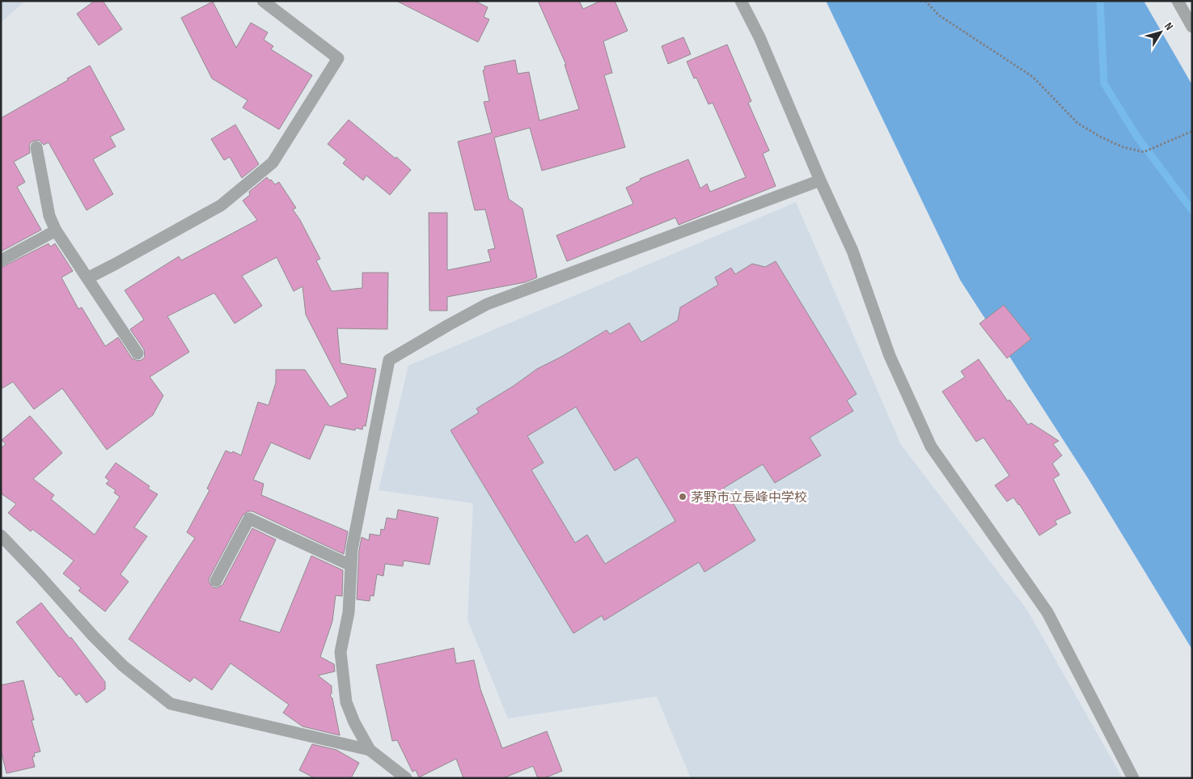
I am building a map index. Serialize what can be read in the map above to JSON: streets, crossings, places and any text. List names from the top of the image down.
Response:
{
  "places": ["茅野市立長峰中学校"],
  "north": "top right"
}
